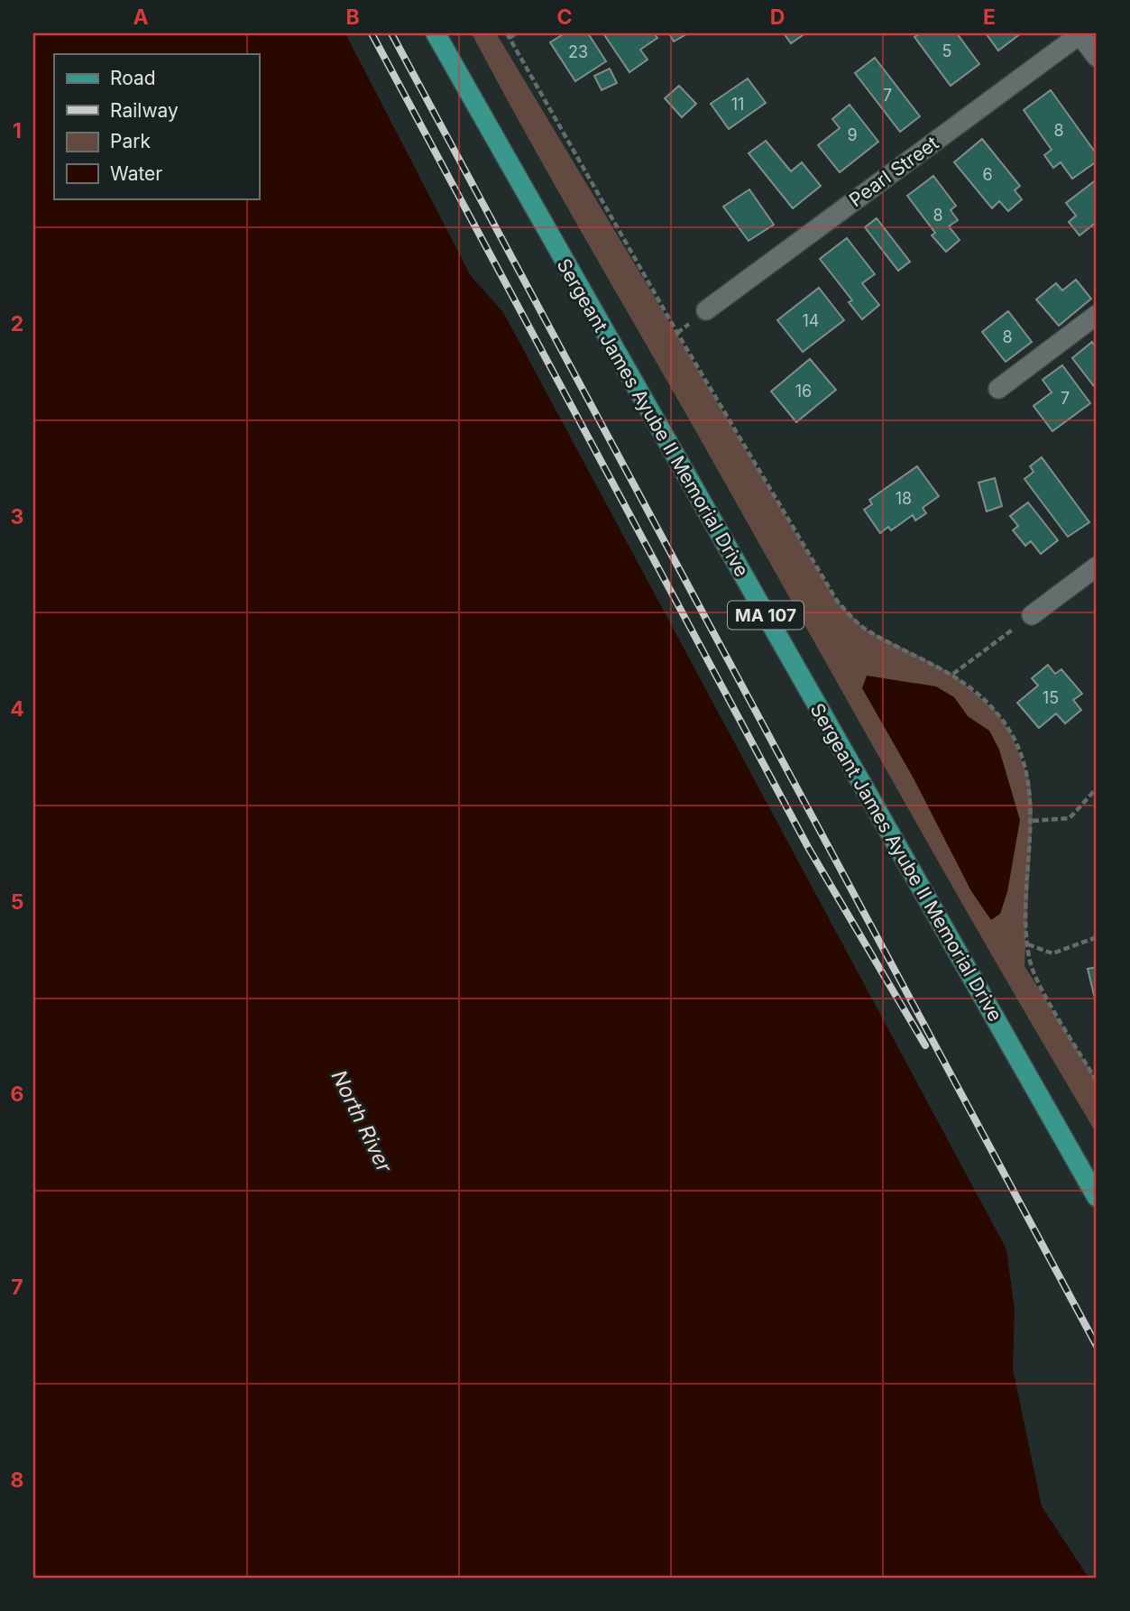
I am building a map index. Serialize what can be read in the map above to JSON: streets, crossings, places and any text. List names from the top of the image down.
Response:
{
  "streets": {
    "main road": ["Sergeant James Ayube II Memorial Drive", "MA 107"],
    "street": ["Pearl Street"]
  },
  "water": ["North River"],
  "house_numbers": [
    "5",
    "23",
    "7",
    "11",
    "8",
    "9",
    "6",
    "8",
    "14",
    "8",
    "16",
    "7",
    "18",
    "15"
  ],
  "legend": [
    "Road",
    "Railway",
    "Park",
    "Water"
  ],
  "grid": {
    "columns": [
      "A",
      "B",
      "C",
      "D",
      "E"
    ],
    "rows": [
      "1",
      "2",
      "3",
      "4",
      "5",
      "6",
      "7",
      "8"
    ]
  }
}
